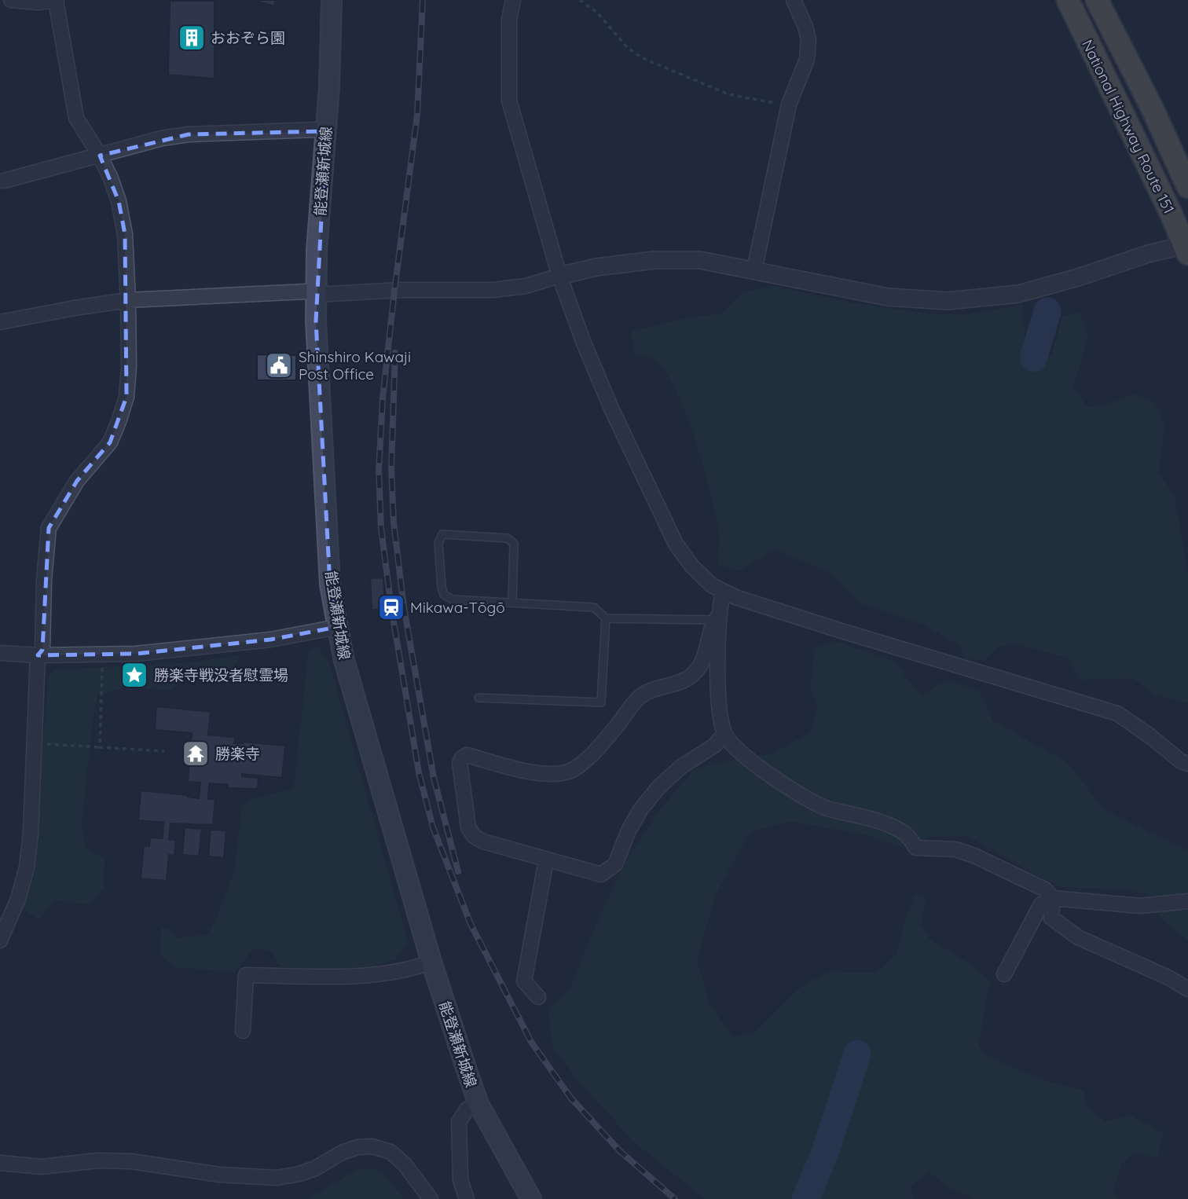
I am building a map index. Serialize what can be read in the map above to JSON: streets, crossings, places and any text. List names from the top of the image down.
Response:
{
  "streets": {
    "highway": ["National Highway Route 151"],
    "main road": ["能登瀬新城線"]
  },
  "places": {
    "building": ["おおぞら園"],
    "public building": ["Shinshiro Kawaji Post Office"],
    "station": ["Mikawa-Tōgō"],
    "place": ["勝楽寺戦没者慰霊場"],
    "temple": ["勝楽寺"]
  }
}
